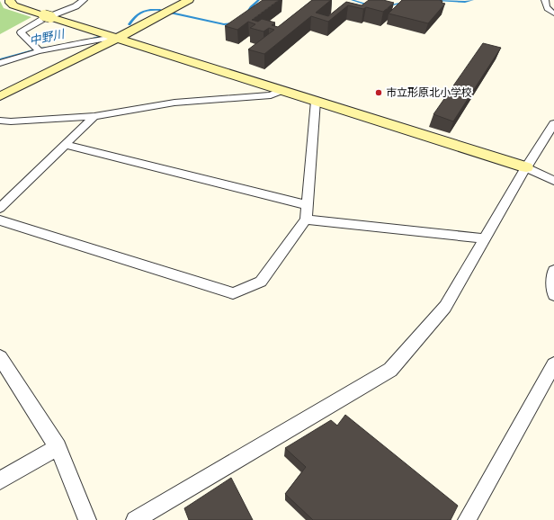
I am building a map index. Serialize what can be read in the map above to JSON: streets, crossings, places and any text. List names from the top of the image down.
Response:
{
  "water": ["中野川"],
  "places": ["市立形原北小学校"]
}
